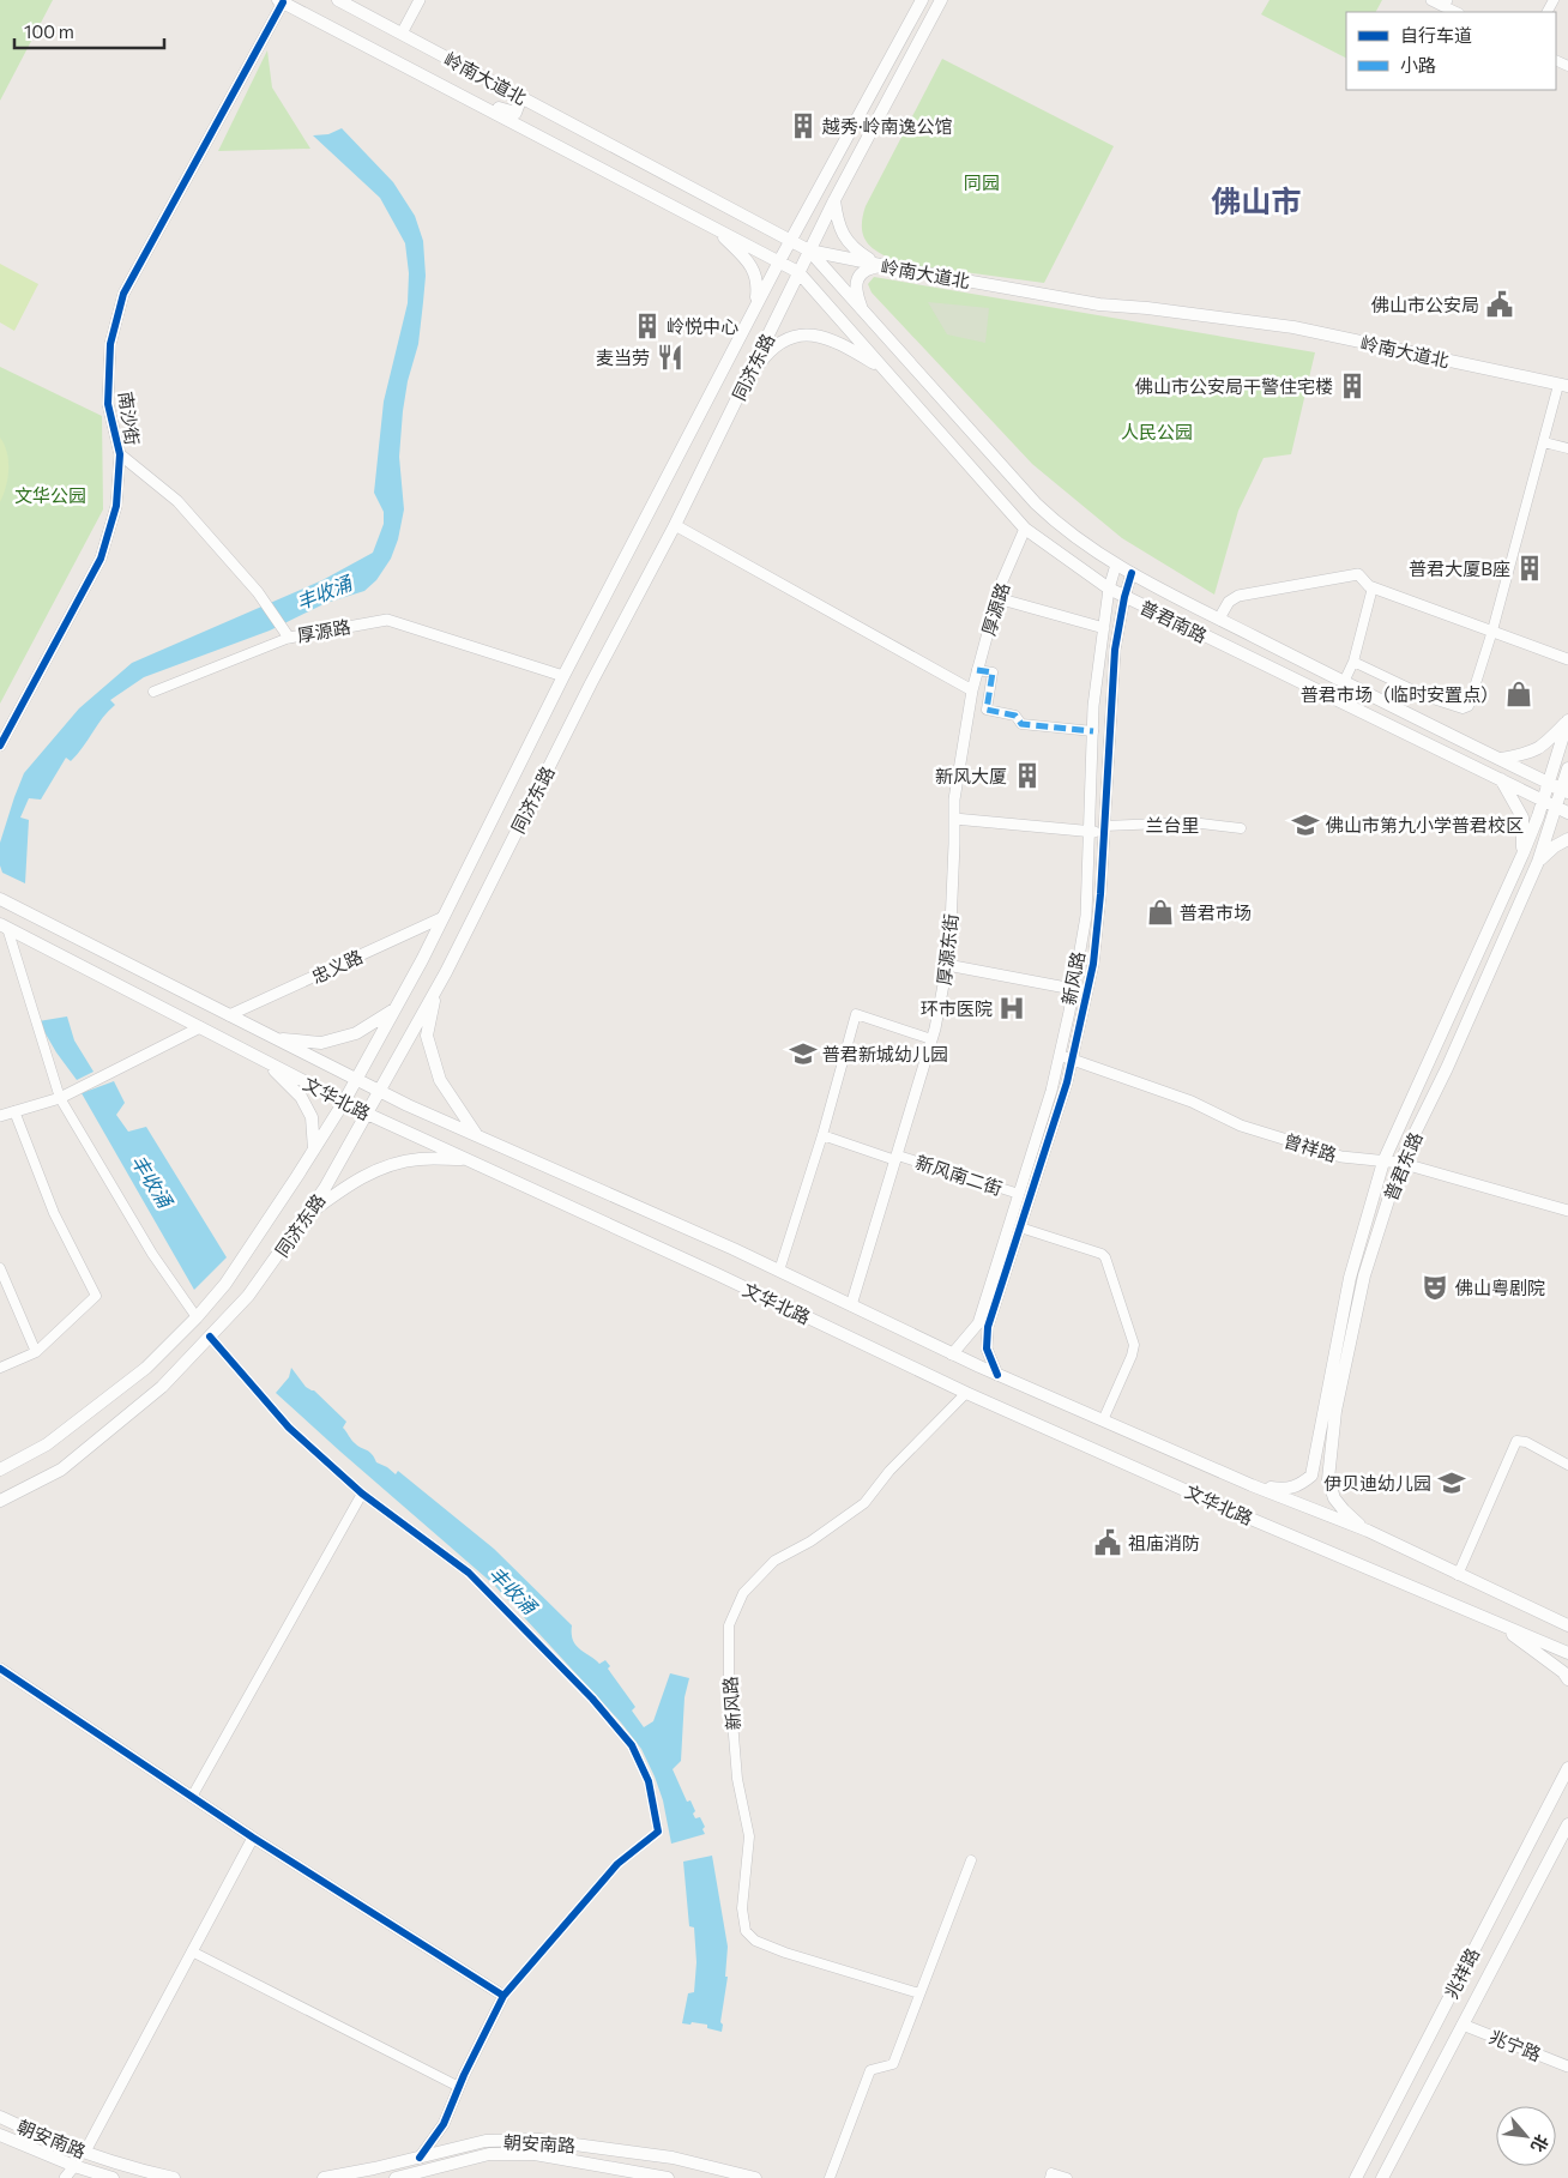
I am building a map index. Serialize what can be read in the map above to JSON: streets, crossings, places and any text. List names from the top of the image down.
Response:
{
  "streets": {
    "main road": [
      "岭南大道北",
      "同济东路",
      "普君南路",
      "文华北路",
      "普君东路",
      "兆祥路",
      "朝安南路"
    ],
    "street": [
      "南沙街",
      "厚源路",
      "兰台里",
      "厚源东街",
      "忠义路",
      "新风路",
      "曾祥路",
      "新风南二街",
      "兆宁路"
    ]
  },
  "crossings": [
    ["岭南大道北", "同济东路"],
    ["岭南大道北", "南沙街"],
    ["岭南大道北", "普君南路"],
    ["同济东路", "厚源路"],
    ["同济东路", "普君南路"],
    ["同济东路", "忠义路"],
    ["同济东路", "文华北路"],
    ["南沙街", "厚源路"],
    ["厚源路", "普君南路"],
    ["厚源路", "厚源东街"],
    ["普君南路", "新风路"],
    ["普君南路", "普君东路"],
    ["兰台里", "新风路"],
    ["厚源东街", "文华北路"],
    ["厚源东街", "新风南二街"],
    ["忠义路", "文华北路"],
    ["新风路", "文华北路"],
    ["新风路", "曾祥路"],
    ["新风路", "新风南二街"],
    ["曾祥路", "普君东路"],
    ["兆祥路", "兆宁路"]
  ],
  "districts": ["佛山市"],
  "water": ["丰收涌"],
  "parks": ["同园", "人民公园", "文华公园"],
  "places": {
    "building": [
      "越秀·岭南逸公馆",
      "岭悦中心",
      "佛山市公安局干警住宅楼",
      "普君大厦B座",
      "新风大厦"
    ],
    "public building": ["佛山市公安局", "祖庙消防"],
    "restaurant": ["麦当劳"],
    "shop": ["普君市场（临时安置点）", "普君市场"],
    "school or university": ["佛山市第九小学普君校区", "普君新城幼儿园", "伊贝迪幼儿园"],
    "hospital": ["环市医院"],
    "theatre": ["佛山粤剧院"]
  },
  "legend": ["自行车道", "小路"],
  "scale_bar": "100 m",
  "north": "bottom right"
}
